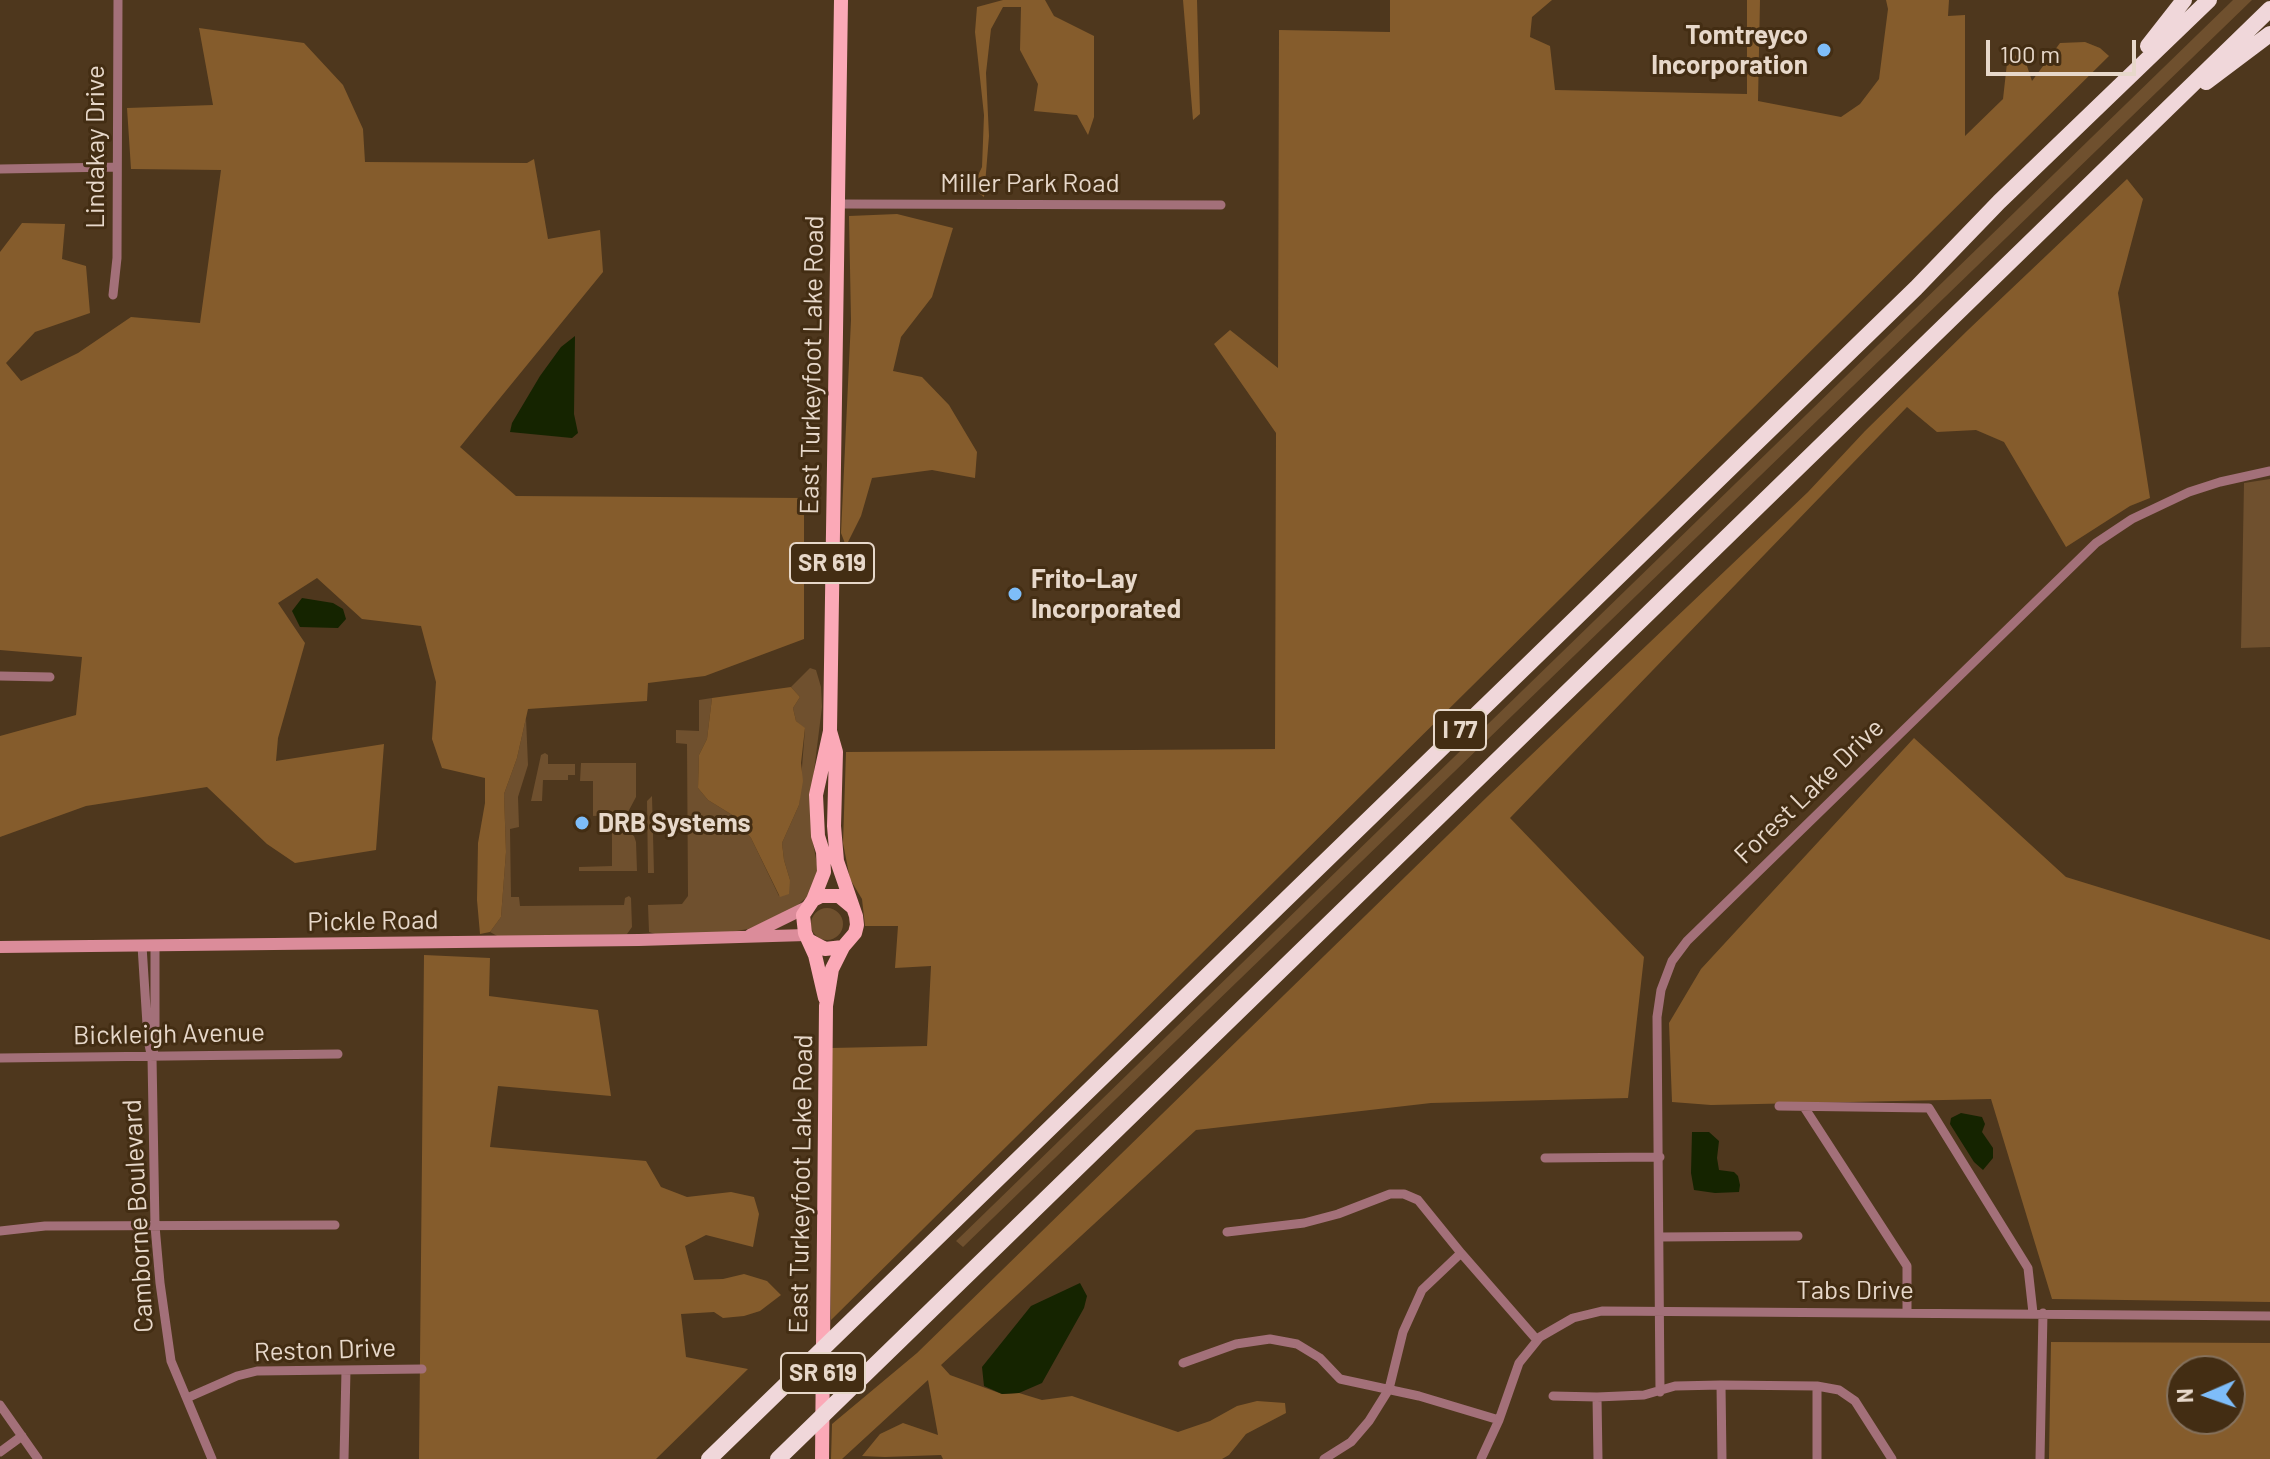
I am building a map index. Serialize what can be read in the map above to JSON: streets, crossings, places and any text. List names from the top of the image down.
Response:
{
  "streets": {
    "highway": ["I 77"],
    "main road": ["East Turkeyfoot Lake Road", "SR 619"],
    "street": [
      "Lindakay Drive",
      "Miller Park Road",
      "Forest Lake Drive",
      "Pickle Road",
      "Bickleigh Avenue",
      "Camborne Boulevard",
      "Tabs Drive",
      "Reston Drive"
    ]
  },
  "crossings": [
    ["Miller Park Road", "East Turkeyfoot Lake Road"],
    ["East Turkeyfoot Lake Road", "Pickle Road"],
    ["Forest Lake Drive", "Tabs Drive"],
    ["Pickle Road", "Camborne Boulevard"],
    ["Bickleigh Avenue", "Camborne Boulevard"],
    ["Camborne Boulevard", "Reston Drive"]
  ],
  "places": ["Tomtreyco Incorporation", "Frito-Lay Incorporated", "DRB Systems"],
  "scale_bar": "100 m",
  "north": "left"
}
